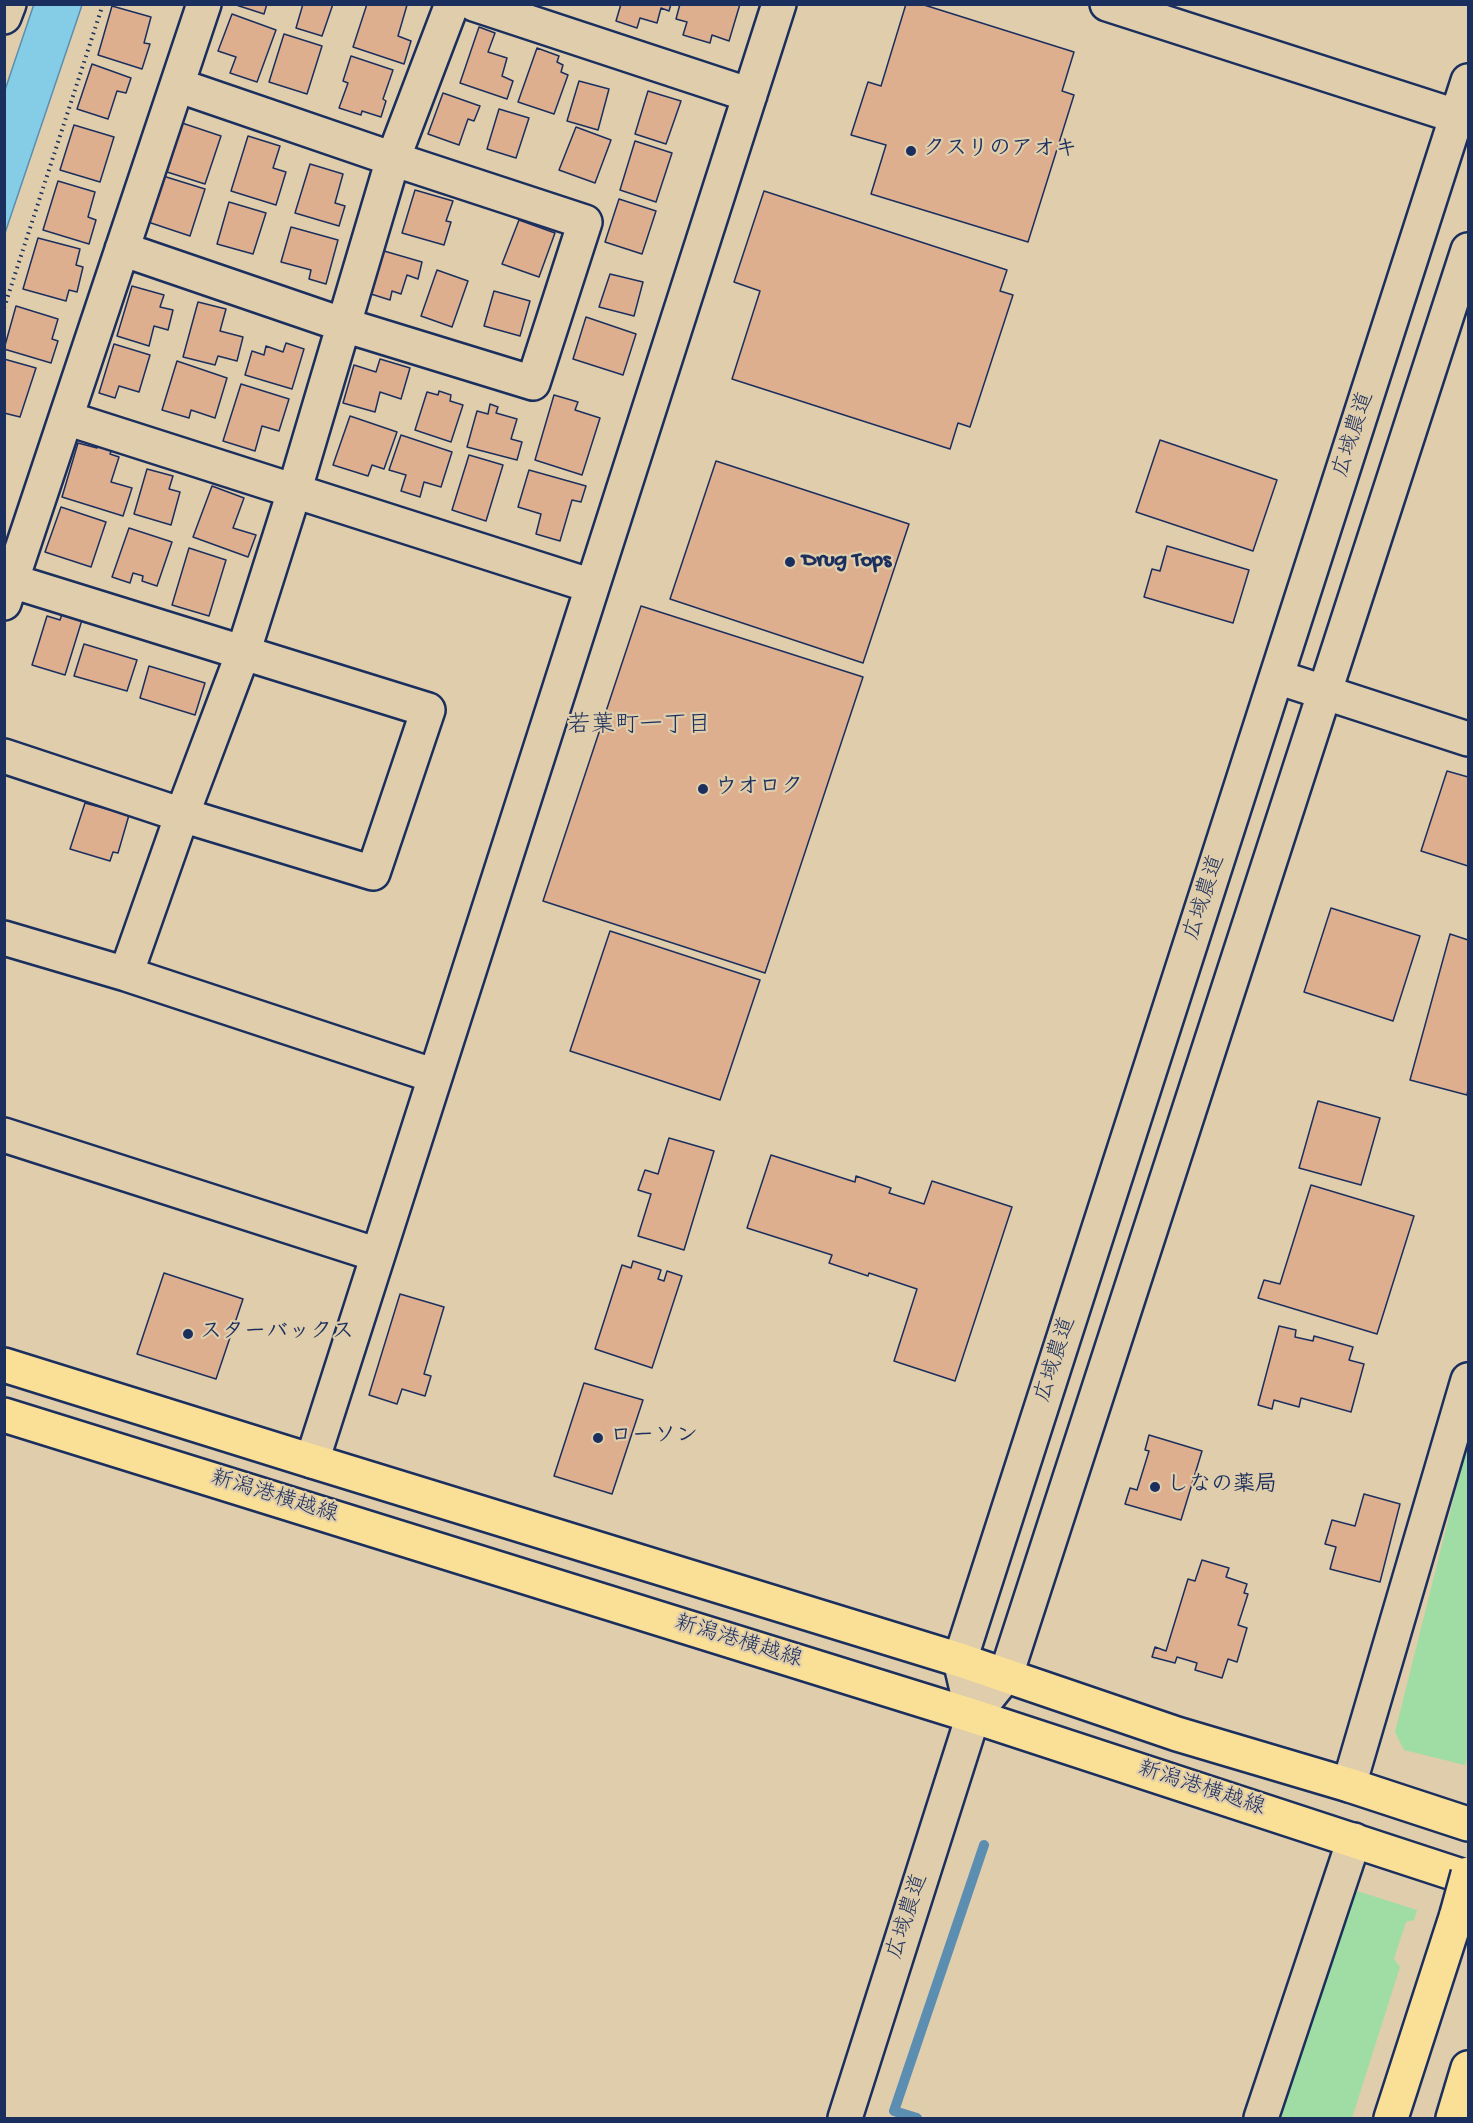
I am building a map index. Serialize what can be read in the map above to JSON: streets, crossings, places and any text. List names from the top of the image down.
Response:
{
  "streets": {
    "main road": ["新潟港横越線"],
    "street": ["広域農道"]
  },
  "crossings": [
    ["広域農道", "新潟港横越線"]
  ],
  "districts": ["若葉町一丁目"],
  "places": [
    "クスリのアオキ",
    "Drug Tops",
    "ウオロク",
    "スターバックス",
    "ローソン",
    "しなの薬局"
  ]
}
